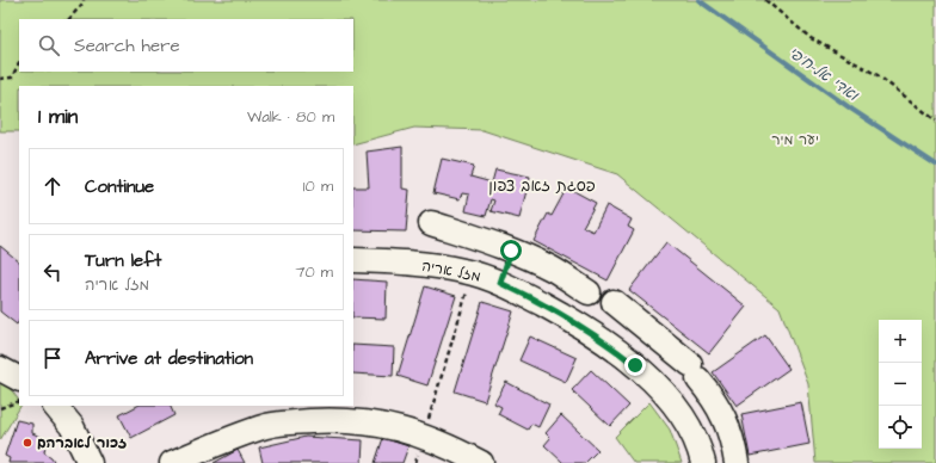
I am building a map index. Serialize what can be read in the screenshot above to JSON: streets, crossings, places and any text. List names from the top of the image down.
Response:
{
  "streets": {
    "street": ["מזל אריה"]
  },
  "districts": ["פסגת זאב צפון"],
  "water": ["ואדי אל-ח'פי"],
  "parks": ["יער מיר"],
  "places": ["זכור לאברהם"],
  "page": {
    "search": "Search here",
    "heading": ["1 min", "Walk · 80 m"],
    "list": [
      ["Continue", "10 m"],
      ["Turn left", "מזל אריה", "70 m"],
      "Arrive at destination"
    ],
    "map_buttons": ["+", "−"]
  }
}
